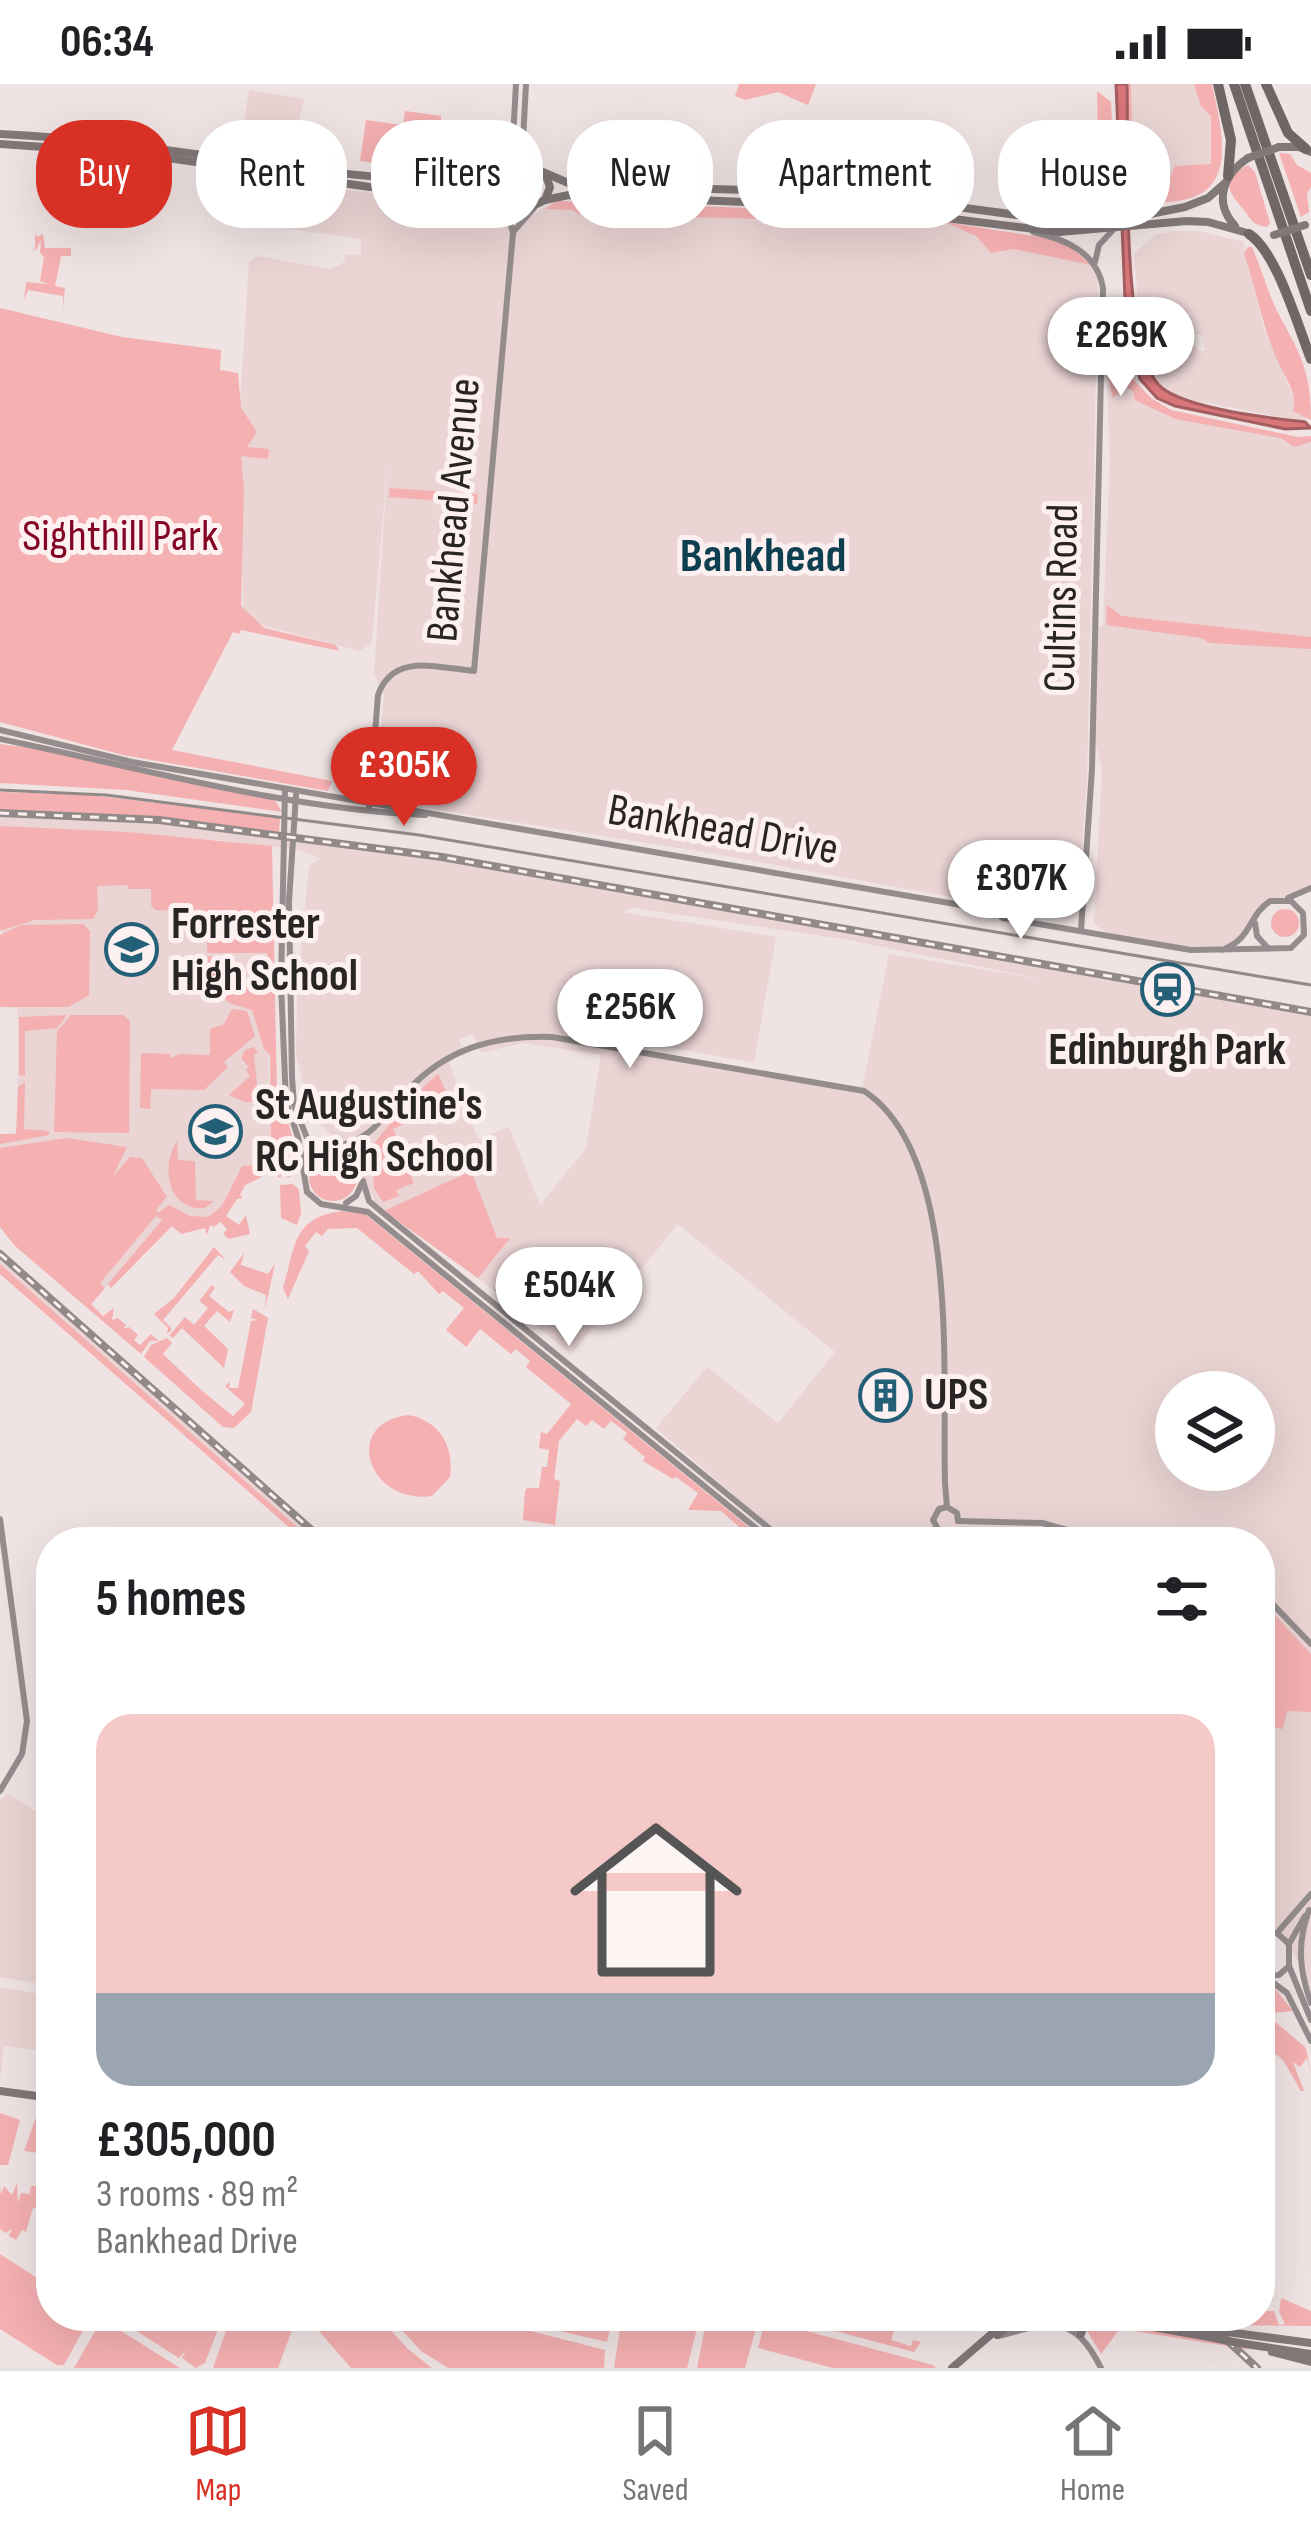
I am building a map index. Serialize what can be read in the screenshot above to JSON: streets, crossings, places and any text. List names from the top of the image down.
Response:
{
  "streets": {
    "street": ["Bankhead Avenue", "Cultins Road", "Bankhead Drive"]
  },
  "crossings": [
    ["Bankhead Avenue", "Bankhead Drive"],
    ["Cultins Road", "Bankhead Drive"]
  ],
  "districts": ["Bankhead"],
  "parks": ["Sighthill Park"],
  "places": {
    "school or university": ["Forrester High School", "St Augustine's RC High School"],
    "station": ["Edinburgh Park"],
    "building": ["UPS"]
  },
  "page": {
    "status": "06:34",
    "chip": [
      "Buy",
      "Rent",
      "Filters",
      "New",
      "Apartment",
      "House"
    ],
    "price": [
      "£269K",
      "£305K",
      "£307K",
      "£256K",
      "£504K"
    ],
    "heading": "5 homes",
    "list": [
      {
        "name": "£305,000",
        "note": "3 rooms · 89 m² · Bankhead Drive"
      }
    ],
    "tabs": ["Map", "Saved", "Home"]
  }
}
